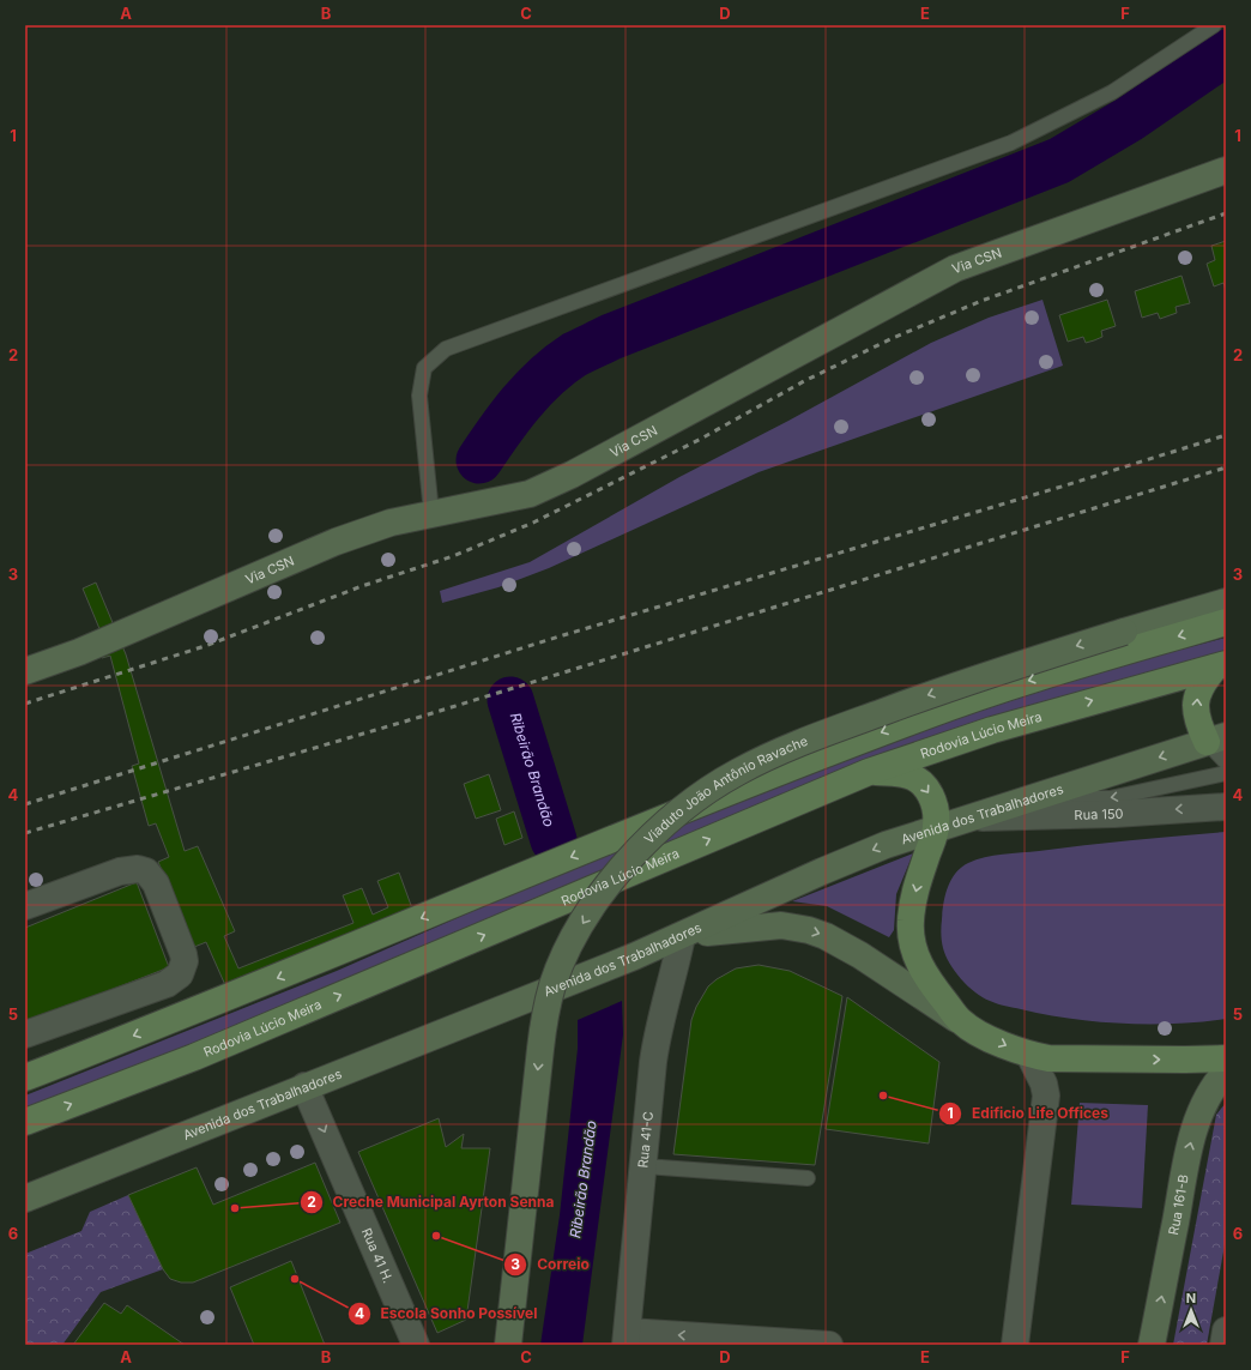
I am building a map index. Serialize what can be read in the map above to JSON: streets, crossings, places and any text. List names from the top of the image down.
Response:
{
  "streets": {
    "main road": ["Rodovia Lúcio Meira"],
    "street": [
      "Via CSN",
      "Viaduto João Antônio Ravache",
      "Avenida dos Trabalhadores",
      "Rua 150",
      "Rua 41-C",
      "Rua 161-B",
      "Rua 41 H."
    ]
  },
  "crossings": [
    ["Avenida dos Trabalhadores", "Rua 150"],
    ["Avenida dos Trabalhadores", "Rua 41-C"],
    ["Avenida dos Trabalhadores", "Rua 41 H."]
  ],
  "one_way": [
    "Viaduto João Antônio Ravache",
    "Avenida dos Trabalhadores",
    "Rua 150",
    "Rua 41 H."
  ],
  "water": ["Ribeirão Brandão"],
  "places": [
    "Edificio Life Offices",
    "Creche Municipal Ayrton Senna",
    "Correio",
    "Escola Sonho Possível"
  ],
  "north": "top",
  "grid": {
    "columns": [
      "A",
      "B",
      "C",
      "D",
      "E",
      "F"
    ],
    "rows": [
      "1",
      "2",
      "3",
      "4",
      "5",
      "6"
    ]
  }
}
